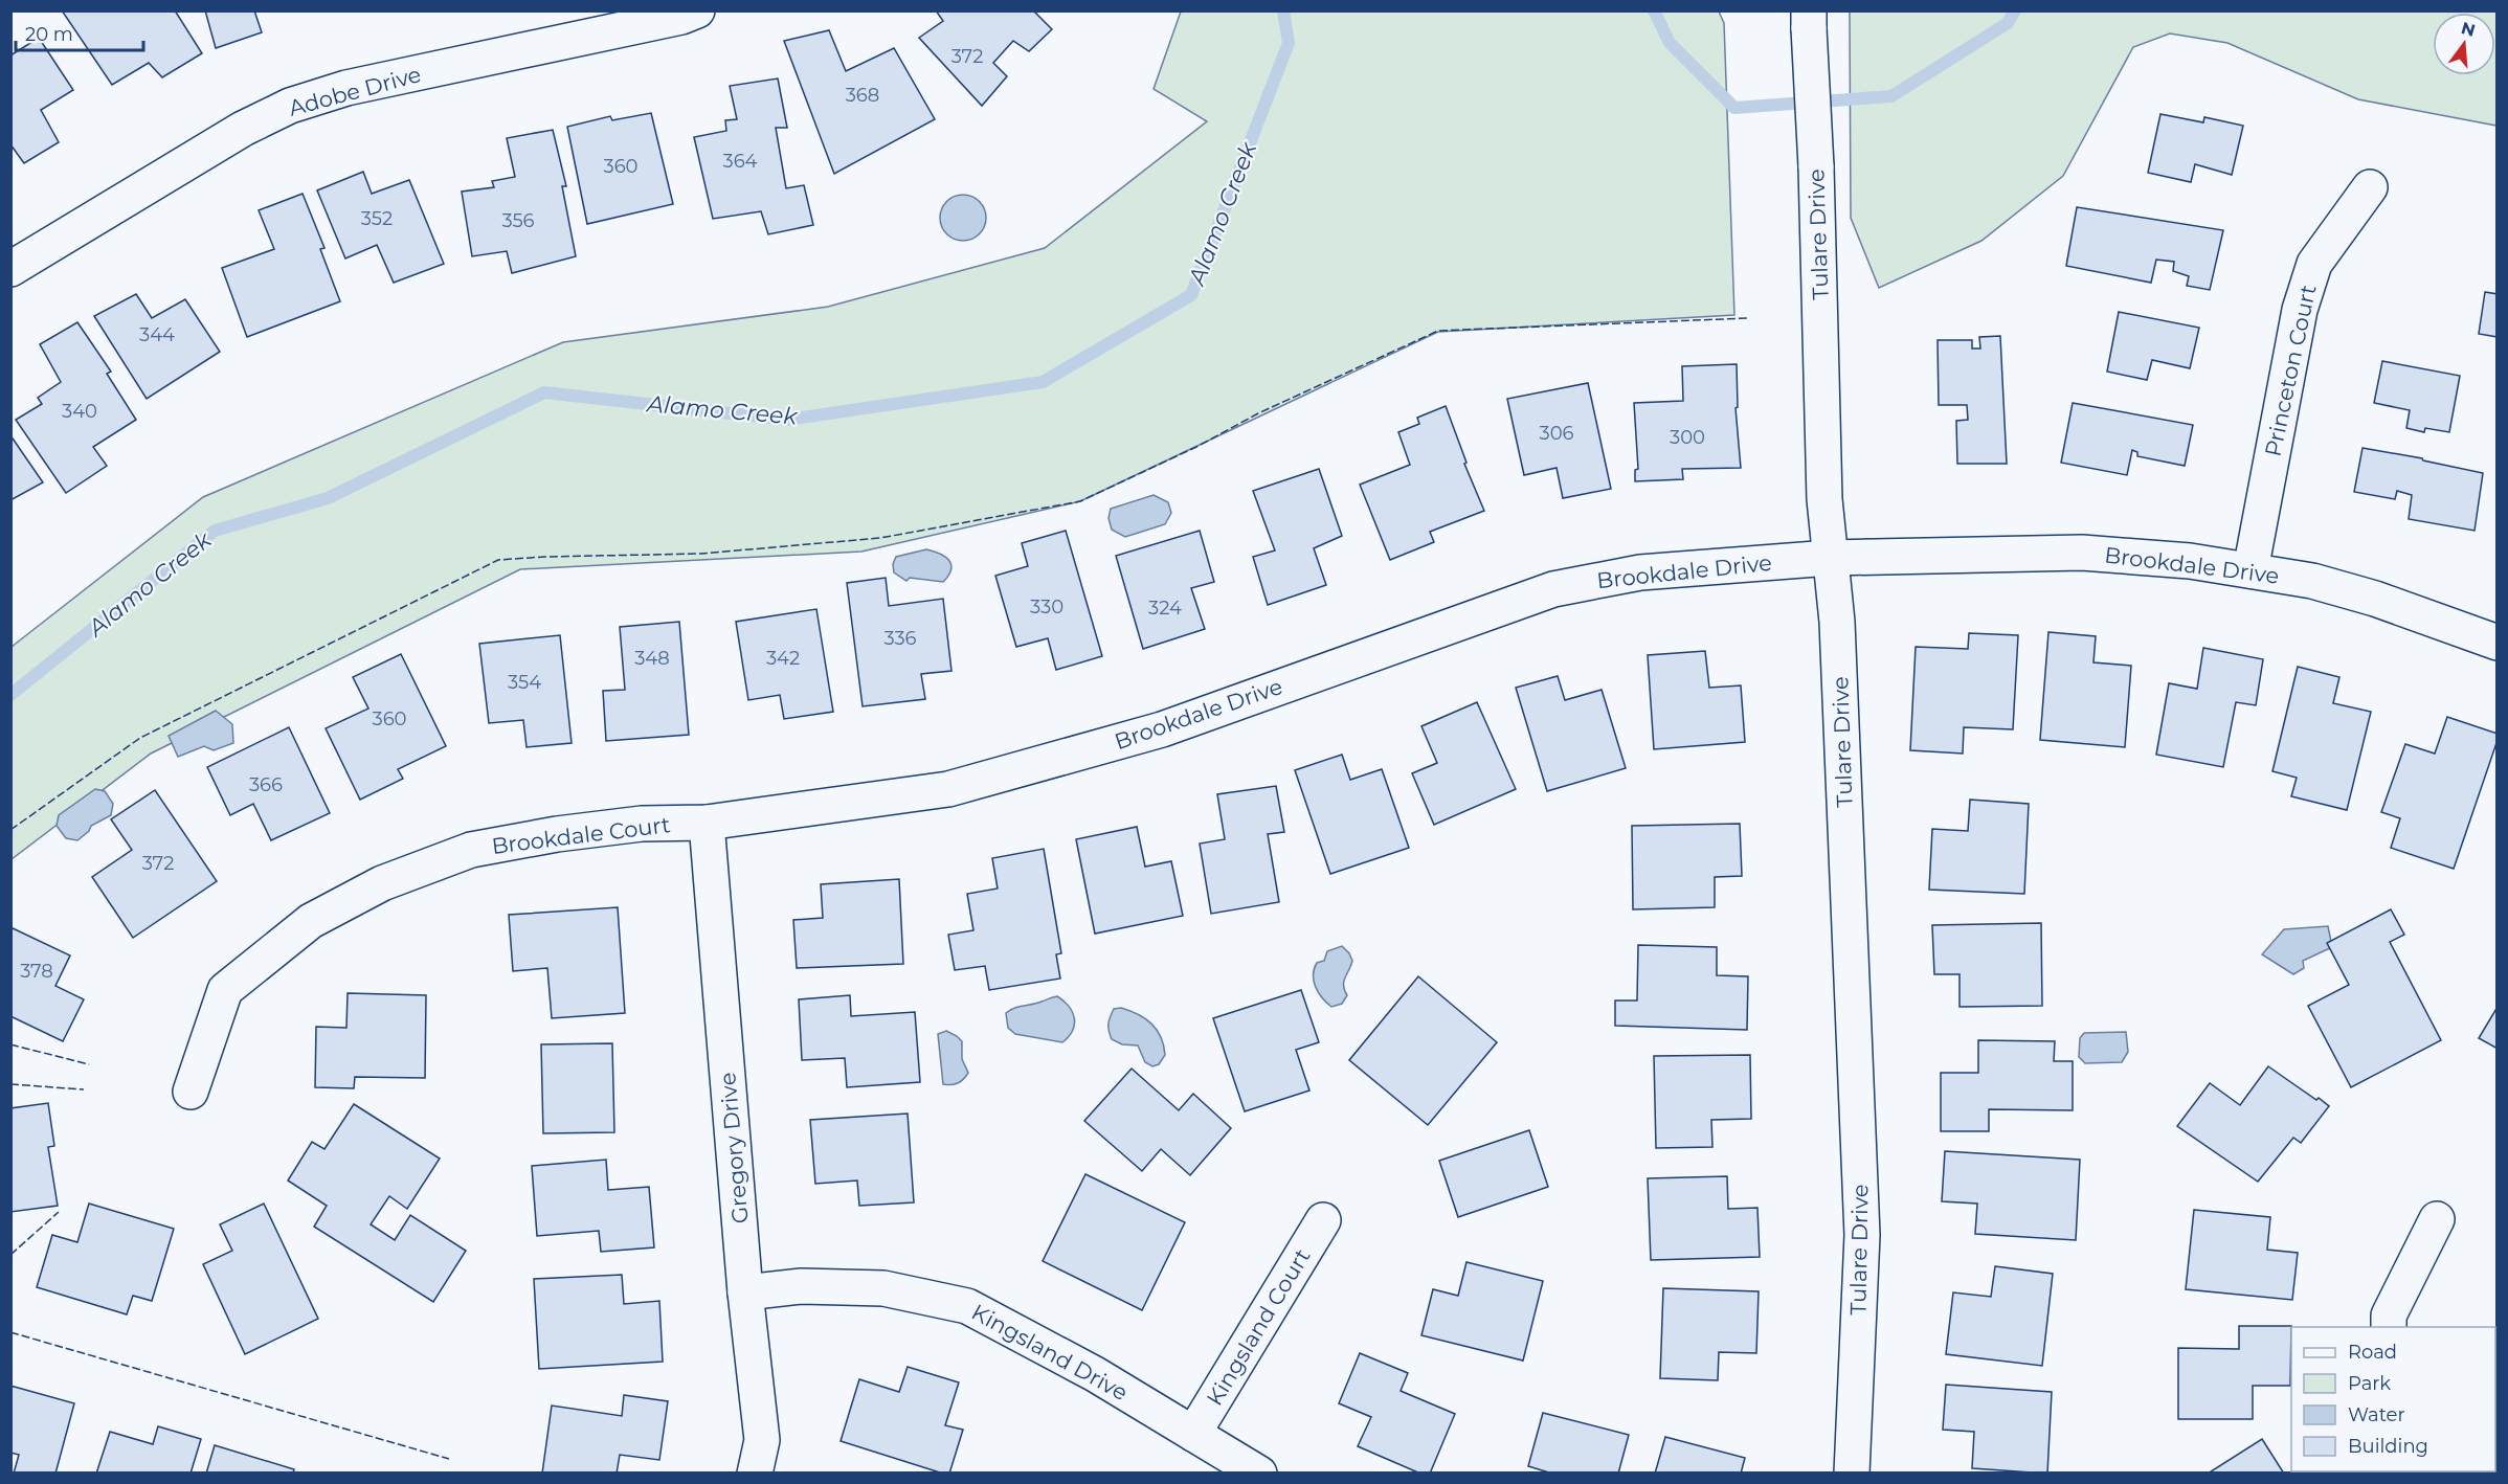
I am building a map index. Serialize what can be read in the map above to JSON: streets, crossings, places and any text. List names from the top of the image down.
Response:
{
  "streets": {
    "street": [
      "Adobe Drive",
      "Tulare Drive",
      "Princeton Court",
      "Brookdale Drive",
      "Brookdale Court",
      "Gregory Drive",
      "Kingsland Court",
      "Kingsland Drive"
    ]
  },
  "crossings": [
    ["Tulare Drive", "Brookdale Drive"],
    ["Princeton Court", "Brookdale Drive"],
    ["Brookdale Drive", "Brookdale Court"],
    ["Brookdale Drive", "Gregory Drive"],
    ["Brookdale Court", "Gregory Drive"],
    ["Gregory Drive", "Kingsland Drive"],
    ["Kingsland Court", "Kingsland Drive"]
  ],
  "water": ["Alamo Creek"],
  "house_numbers": [
    "372",
    "368",
    "364",
    "360",
    "352",
    "356",
    "344",
    "340",
    "306",
    "300",
    "330",
    "324",
    "336",
    "348",
    "342",
    "354",
    "360",
    "366",
    "372",
    "378"
  ],
  "legend": [
    "Road",
    "Park",
    "Water",
    "Building"
  ],
  "scale_bar": "20 m",
  "north": "top"
}
